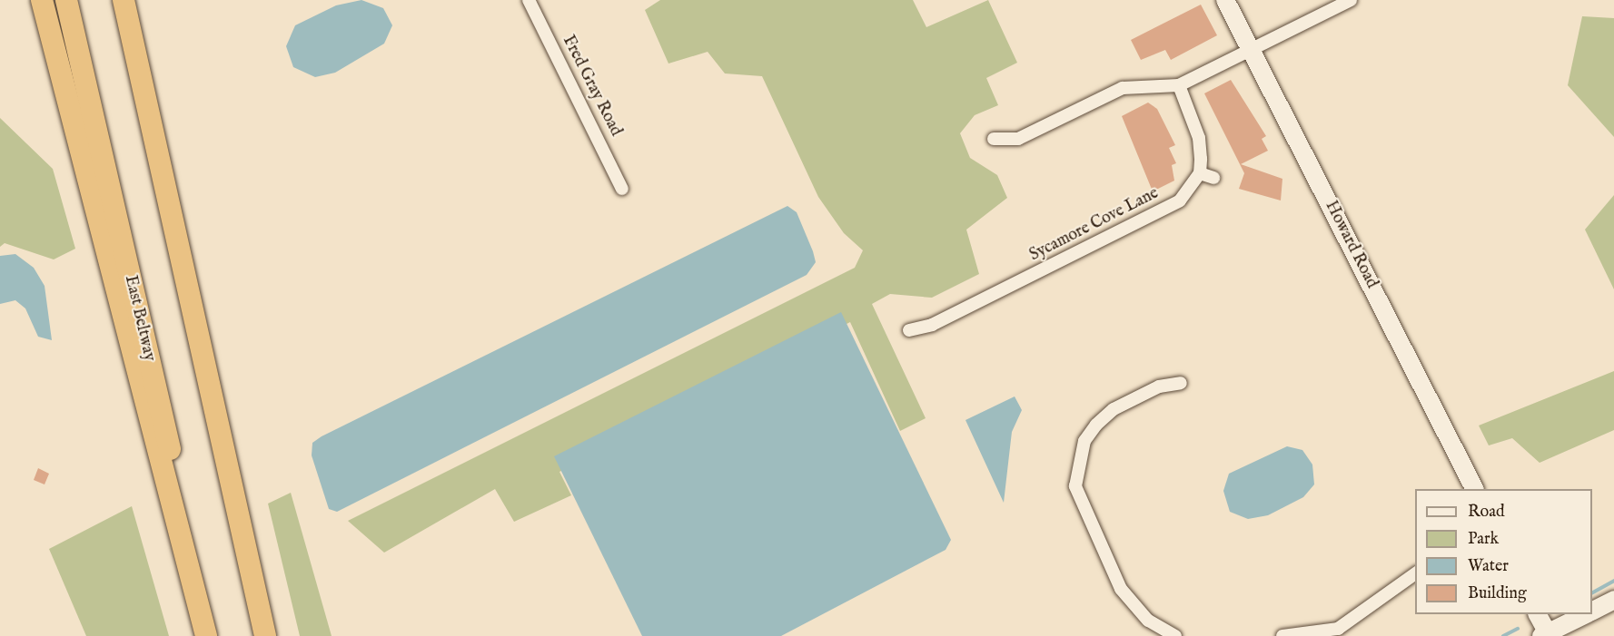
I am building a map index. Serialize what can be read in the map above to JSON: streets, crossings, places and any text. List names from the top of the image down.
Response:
{
  "streets": {
    "highway": ["East Beltway"],
    "street": ["Fred Gray Road", "Sycamore Cove Lane", "Howard Road"]
  },
  "legend": [
    "Road",
    "Park",
    "Water",
    "Building"
  ]
}
